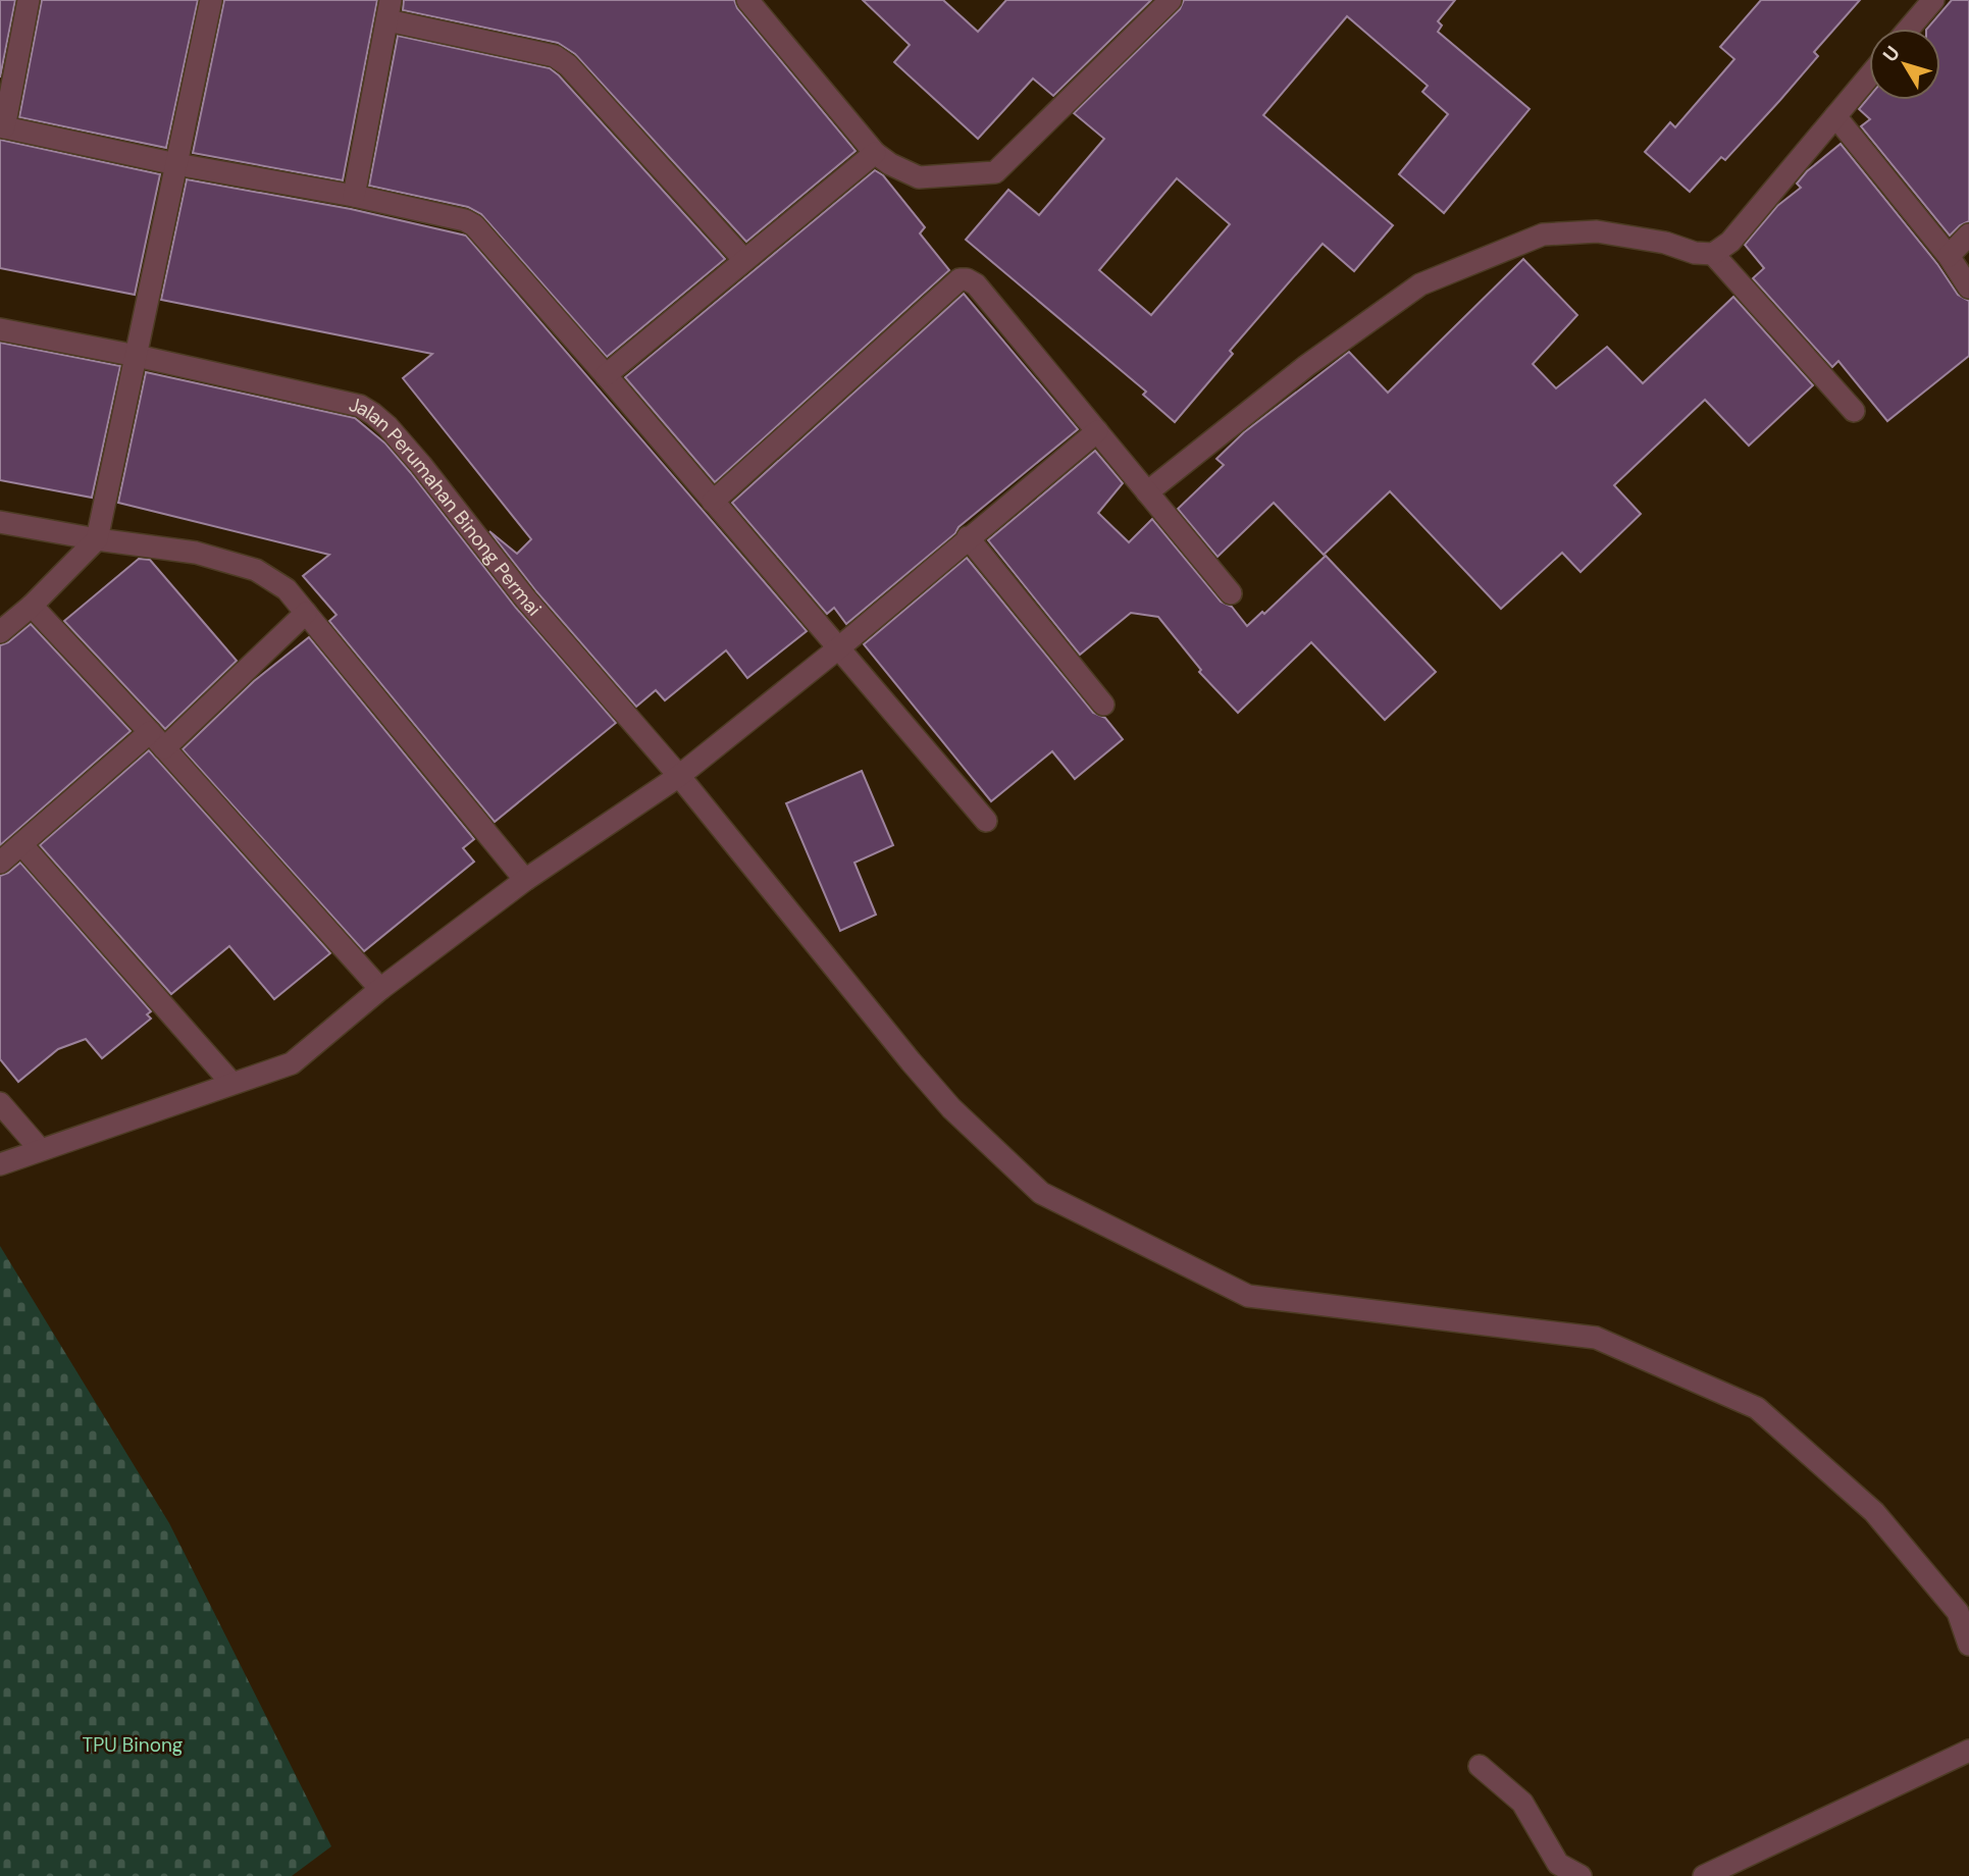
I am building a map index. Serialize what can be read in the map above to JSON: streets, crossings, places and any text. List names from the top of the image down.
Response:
{
  "streets": {
    "street": ["Jalan Perumahan Binong Permai"]
  },
  "parks": ["TPU Binong"],
  "north": "top left"
}
